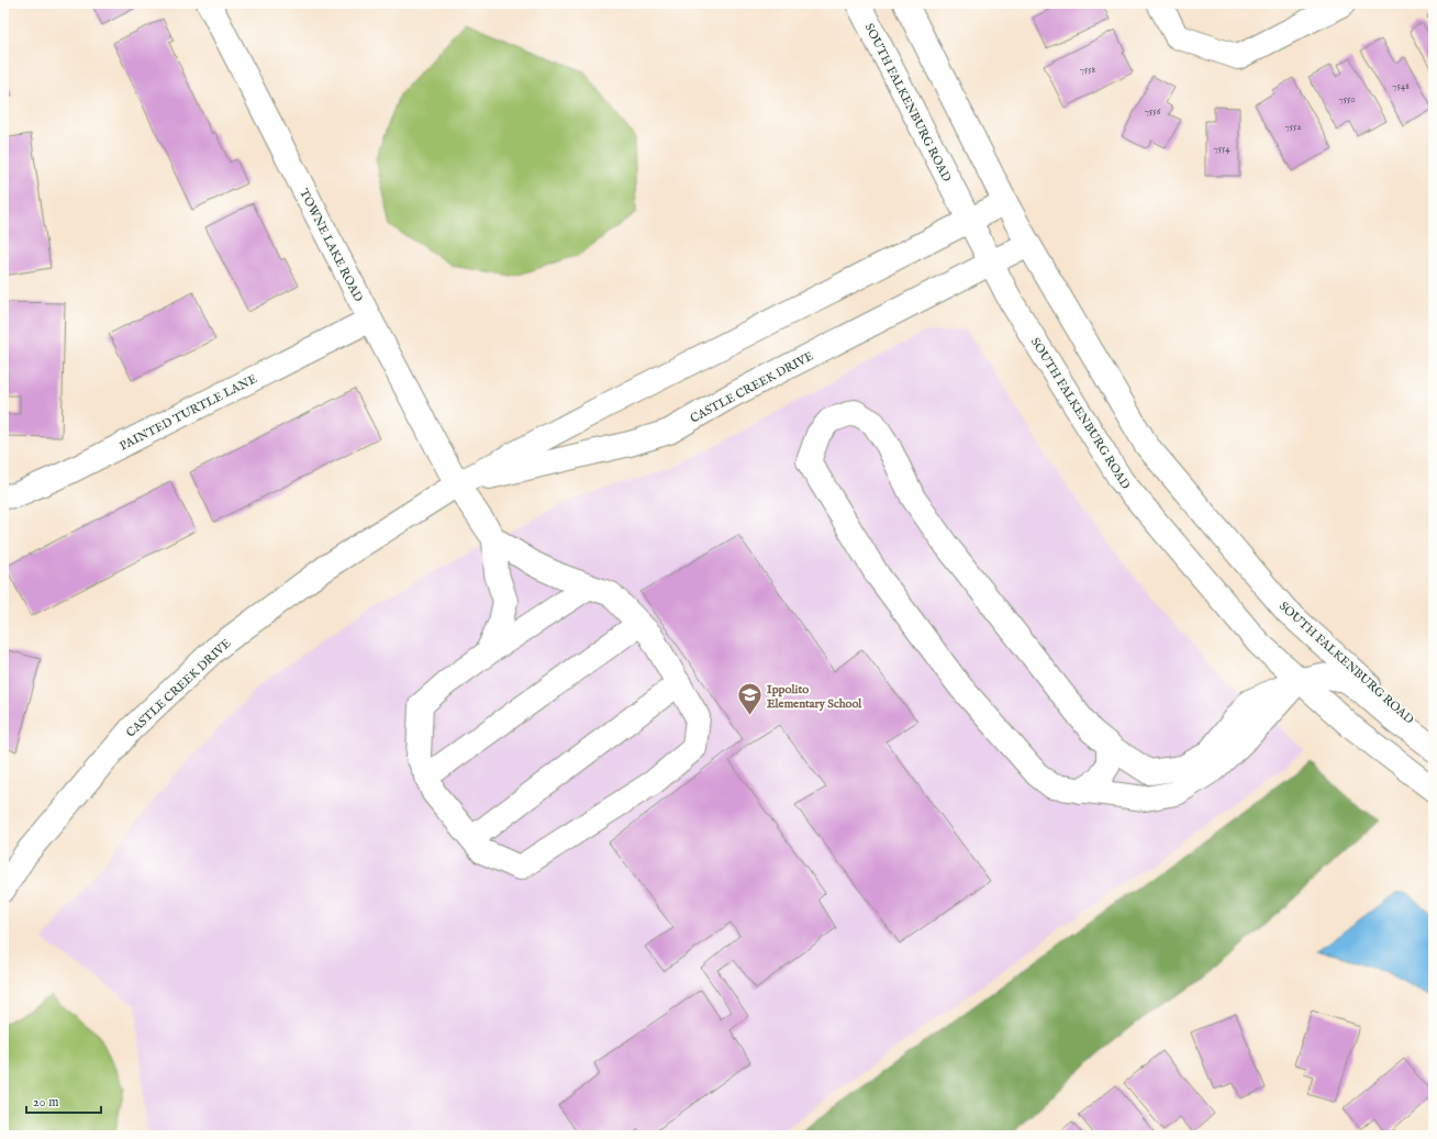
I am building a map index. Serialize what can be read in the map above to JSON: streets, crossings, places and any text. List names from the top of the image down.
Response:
{
  "streets": {
    "street": [
      "SOUTH FALKENBURG ROAD",
      "TOWNE LAKE ROAD",
      "CASTLE CREEK DRIVE",
      "PAINTED TURTLE LANE"
    ]
  },
  "crossings": [
    ["SOUTH FALKENBURG ROAD", "CASTLE CREEK DRIVE"],
    ["TOWNE LAKE ROAD", "CASTLE CREEK DRIVE"],
    ["TOWNE LAKE ROAD", "PAINTED TURTLE LANE"]
  ],
  "places": {
    "school or university": ["Ippolito Elementary School"]
  },
  "house_numbers": [
    "7558",
    "7548",
    "7550",
    "7556",
    "7552",
    "7554"
  ],
  "scale_bar": "20 m"
}
